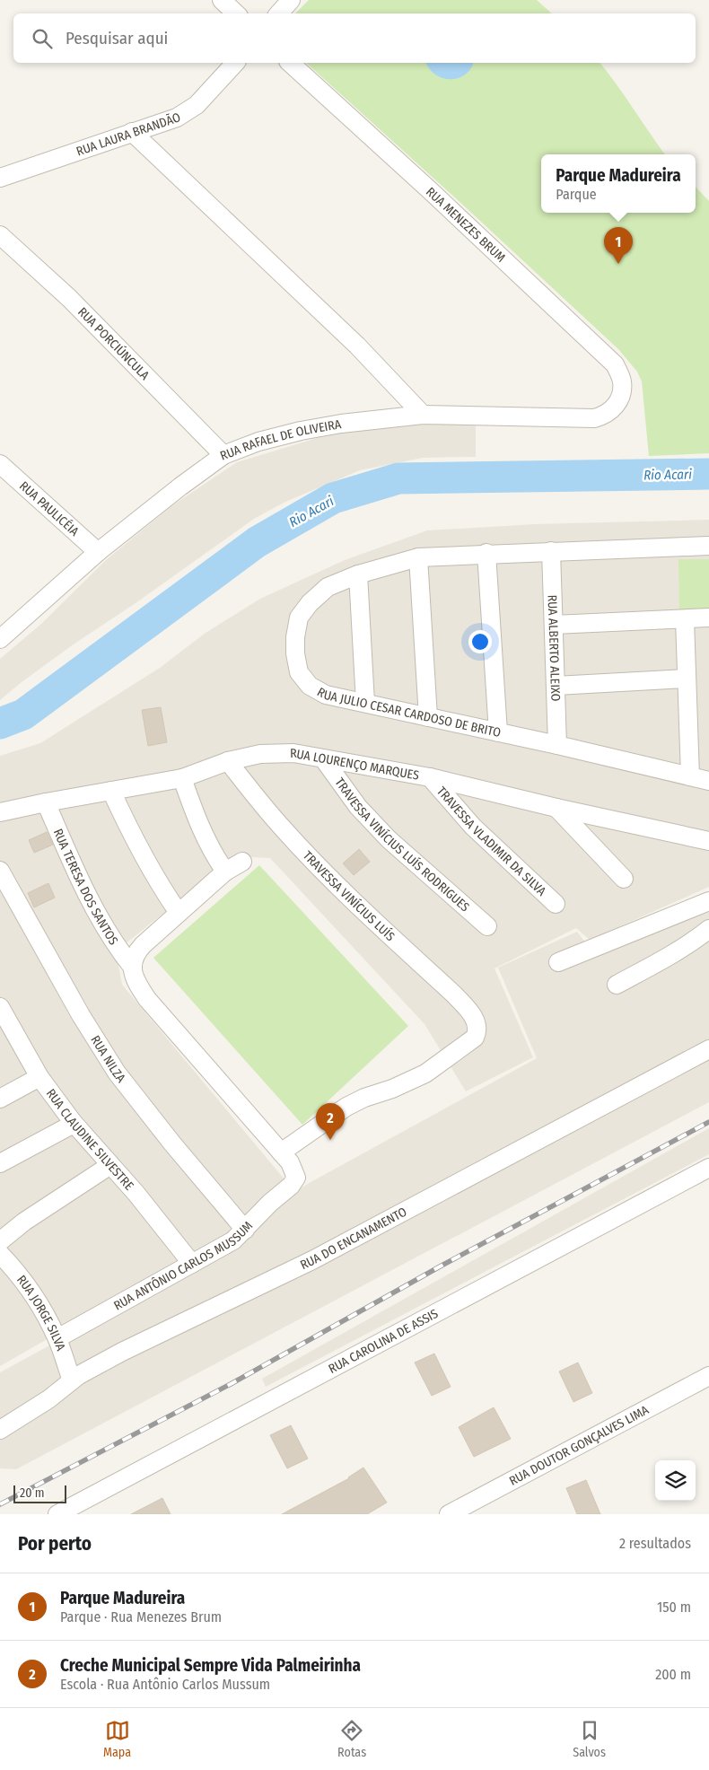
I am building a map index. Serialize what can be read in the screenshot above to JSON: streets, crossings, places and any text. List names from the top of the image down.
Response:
{
  "streets": {
    "street": [
      "RUA LAURA BRANDÃO",
      "RUA MENEZES BRUM",
      "RUA PORCIÚNCULA",
      "RUA RAFAEL DE OLIVEIRA",
      "RUA PAULICÉIA",
      "RUA ALBERTO ALEIXO",
      "RUA JULIO CESAR CARDOSO DE BRITO",
      "RUA LOURENÇO MARQUES",
      "TRAVESSA VLADIMIR DA SILVA",
      "TRAVESSA VINÍCIUS LUÍS RODRIGUES",
      "RUA TERESA DOS SANTOS",
      "TRAVESSA VINÍCIUS LUÍS",
      "RUA NILZA",
      "RUA CLAUDINE SILVESTRE",
      "RUA DO ENCANAMENTO",
      "RUA ANTÔNIO CARLOS MUSSUM",
      "RUA JORGE SILVA",
      "RUA CAROLINA DE ASSIS",
      "RUA DOUTOR GONÇALVES LIMA"
    ]
  },
  "crossings": [
    ["RUA MENEZES BRUM", "RUA RAFAEL DE OLIVEIRA"],
    ["RUA PORCIÚNCULA", "RUA RAFAEL DE OLIVEIRA"],
    ["RUA RAFAEL DE OLIVEIRA", "RUA PAULICÉIA"],
    ["RUA ALBERTO ALEIXO", "RUA JULIO CESAR CARDOSO DE BRITO"],
    ["RUA LOURENÇO MARQUES", "TRAVESSA VLADIMIR DA SILVA"],
    ["RUA LOURENÇO MARQUES", "TRAVESSA VINÍCIUS LUÍS RODRIGUES"],
    ["RUA LOURENÇO MARQUES", "RUA TERESA DOS SANTOS"],
    ["RUA LOURENÇO MARQUES", "TRAVESSA VINÍCIUS LUÍS"],
    ["TRAVESSA VINÍCIUS LUÍS", "RUA ANTÔNIO CARLOS MUSSUM"],
    ["RUA NILZA", "RUA ANTÔNIO CARLOS MUSSUM"],
    ["RUA CLAUDINE SILVESTRE", "RUA ANTÔNIO CARLOS MUSSUM"],
    ["RUA DO ENCANAMENTO", "RUA JORGE SILVA"],
    ["RUA ANTÔNIO CARLOS MUSSUM", "RUA JORGE SILVA"]
  ],
  "water": ["Rio Acari"],
  "scale_bar": "20 m",
  "page": {
    "search": "Pesquisar aqui",
    "popup": ["Parque Madureira", "Parque"],
    "pins": ["1", "2"],
    "scale": "20 m",
    "heading": ["Por perto", "2 resultados"],
    "list": [
      {
        "mark": "1",
        "name": "Parque Madureira",
        "note": "Parque · Rua Menezes Brum",
        "value": "150 m"
      },
      {
        "mark": "2",
        "name": "Creche Municipal Sempre Vida Palmeirinha",
        "note": "Escola · Rua Antônio Carlos Mussum",
        "value": "200 m"
      }
    ],
    "nav": ["Mapa", "Rotas", "Salvos"]
  }
}
